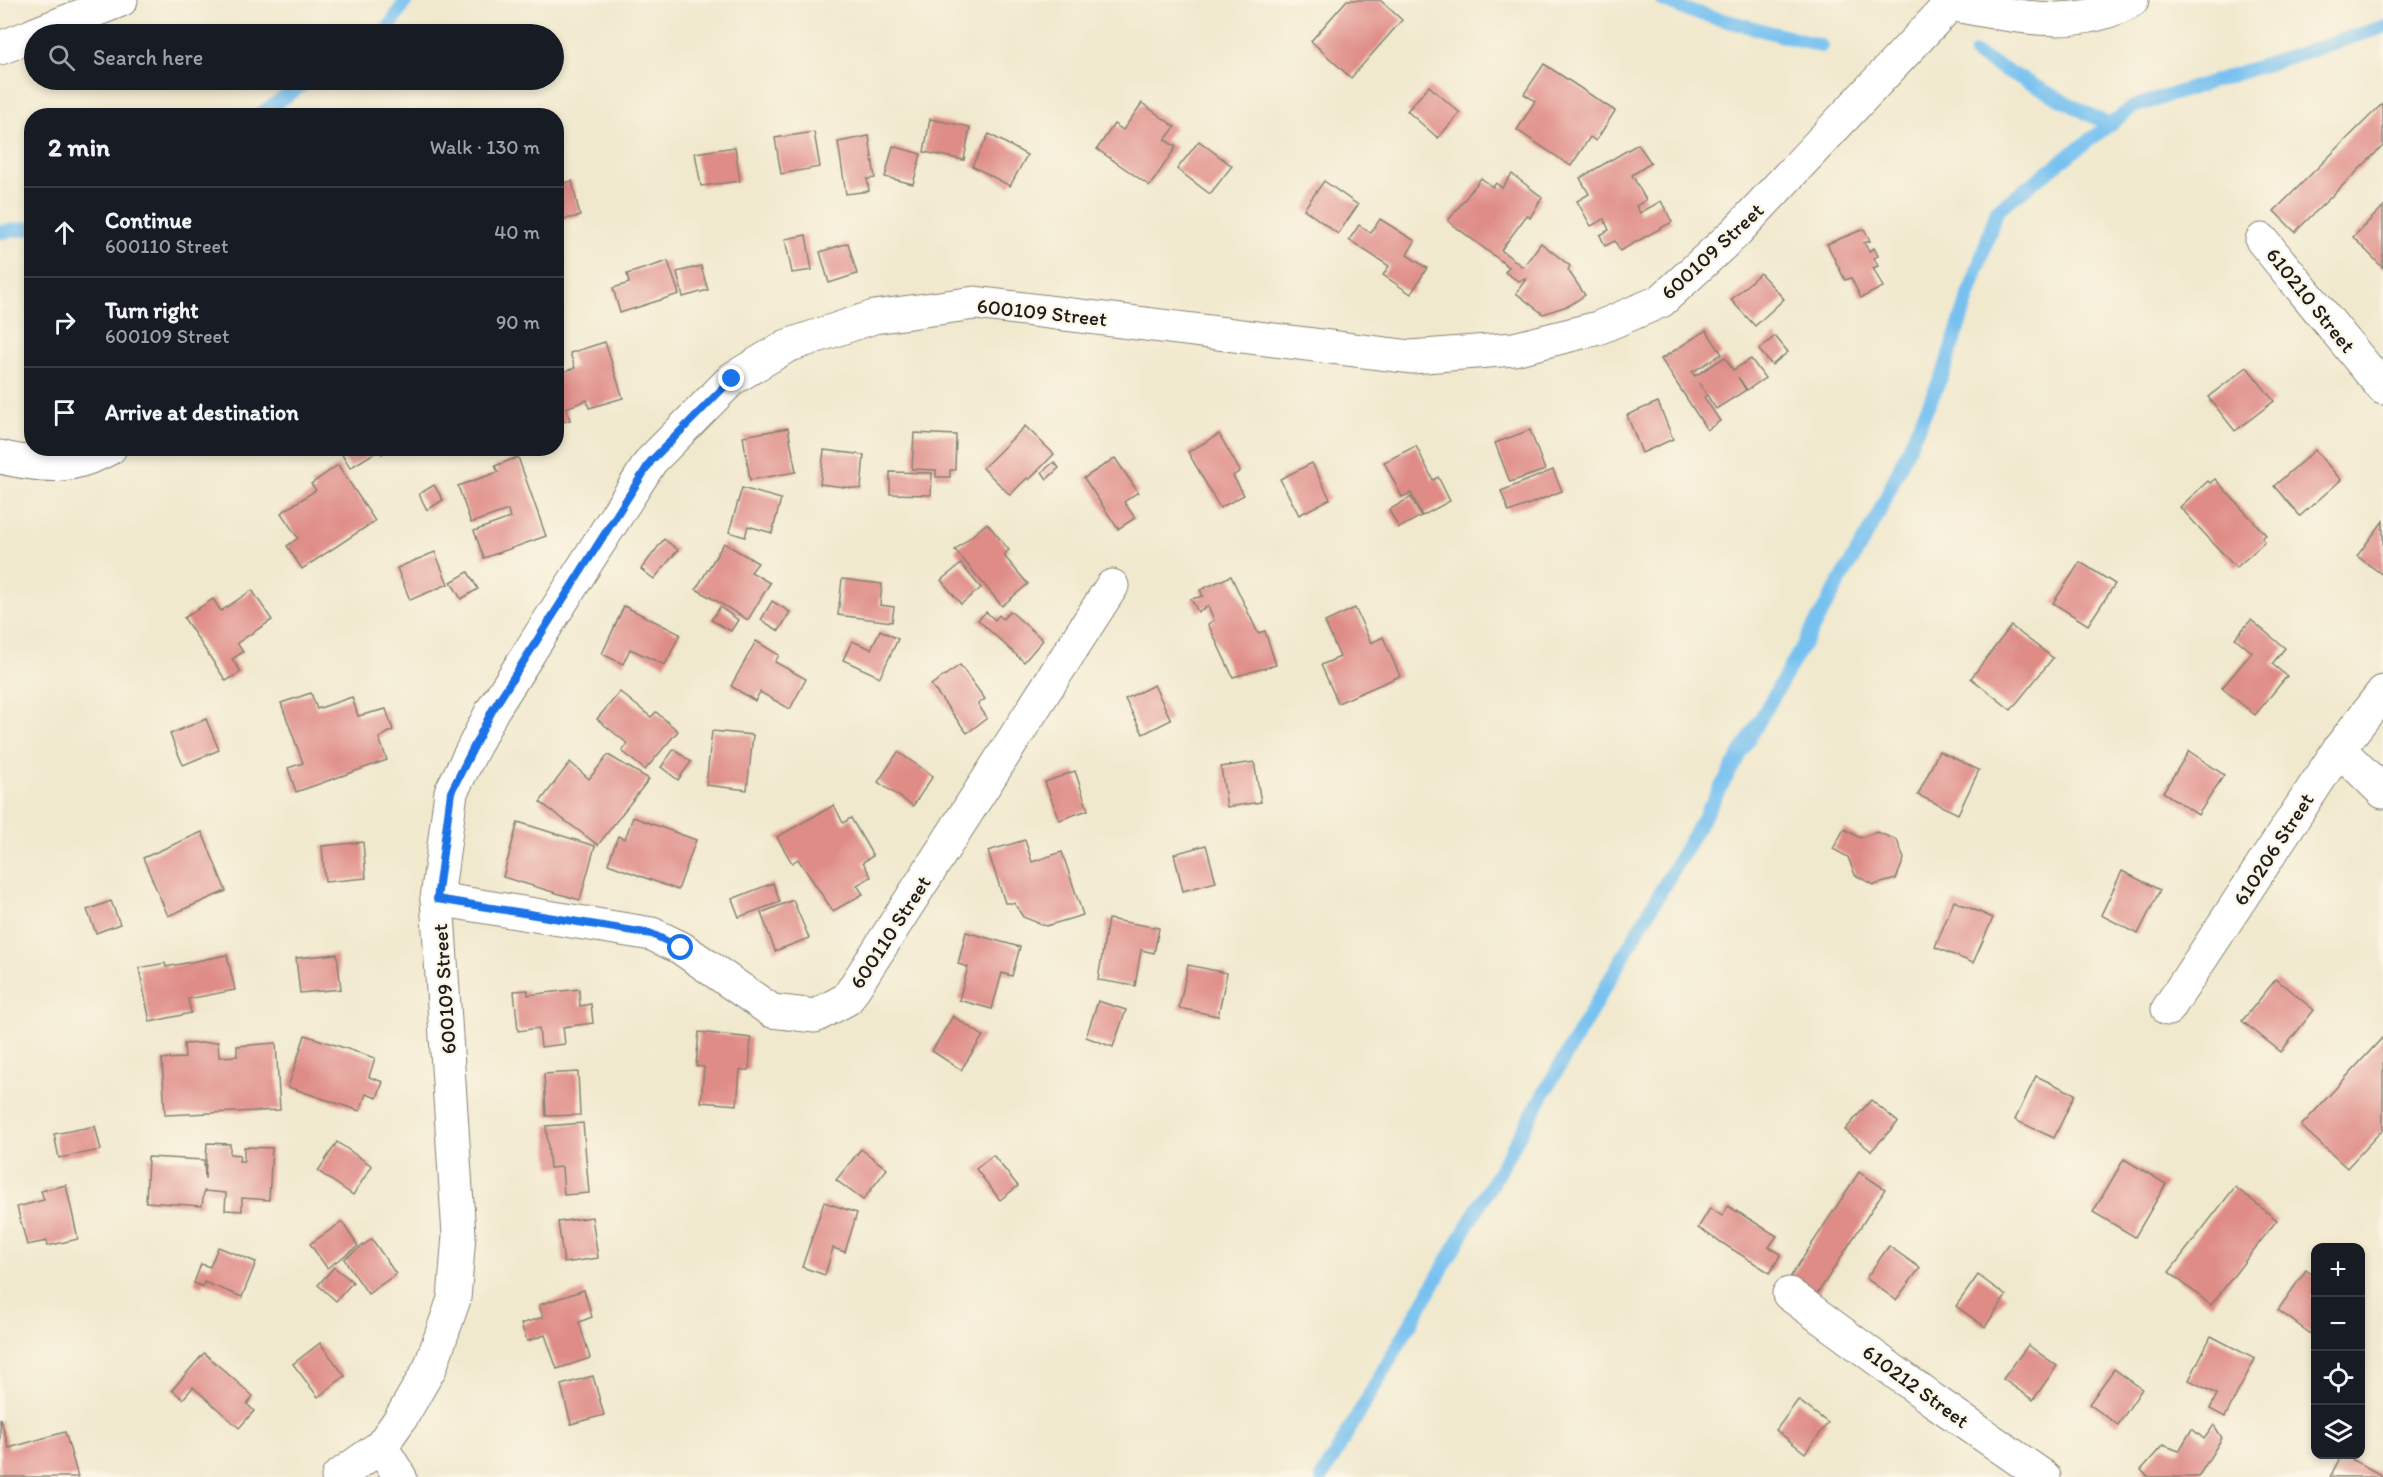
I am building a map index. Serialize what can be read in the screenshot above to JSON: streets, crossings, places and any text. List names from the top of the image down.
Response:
{
  "streets": {
    "street": [
      "600109 Street",
      "610210 Street",
      "610206 Street",
      "600110 Street",
      "610212 Street"
    ]
  },
  "crossings": [
    ["600109 Street", "600110 Street"]
  ],
  "page": {
    "search": "Search here",
    "heading": ["2 min", "Walk · 130 m"],
    "list": [
      ["Continue", "600110 Street", "40 m"],
      ["Turn right", "600109 Street", "90 m"],
      "Arrive at destination"
    ],
    "map_buttons": ["+", "−"]
  }
}
